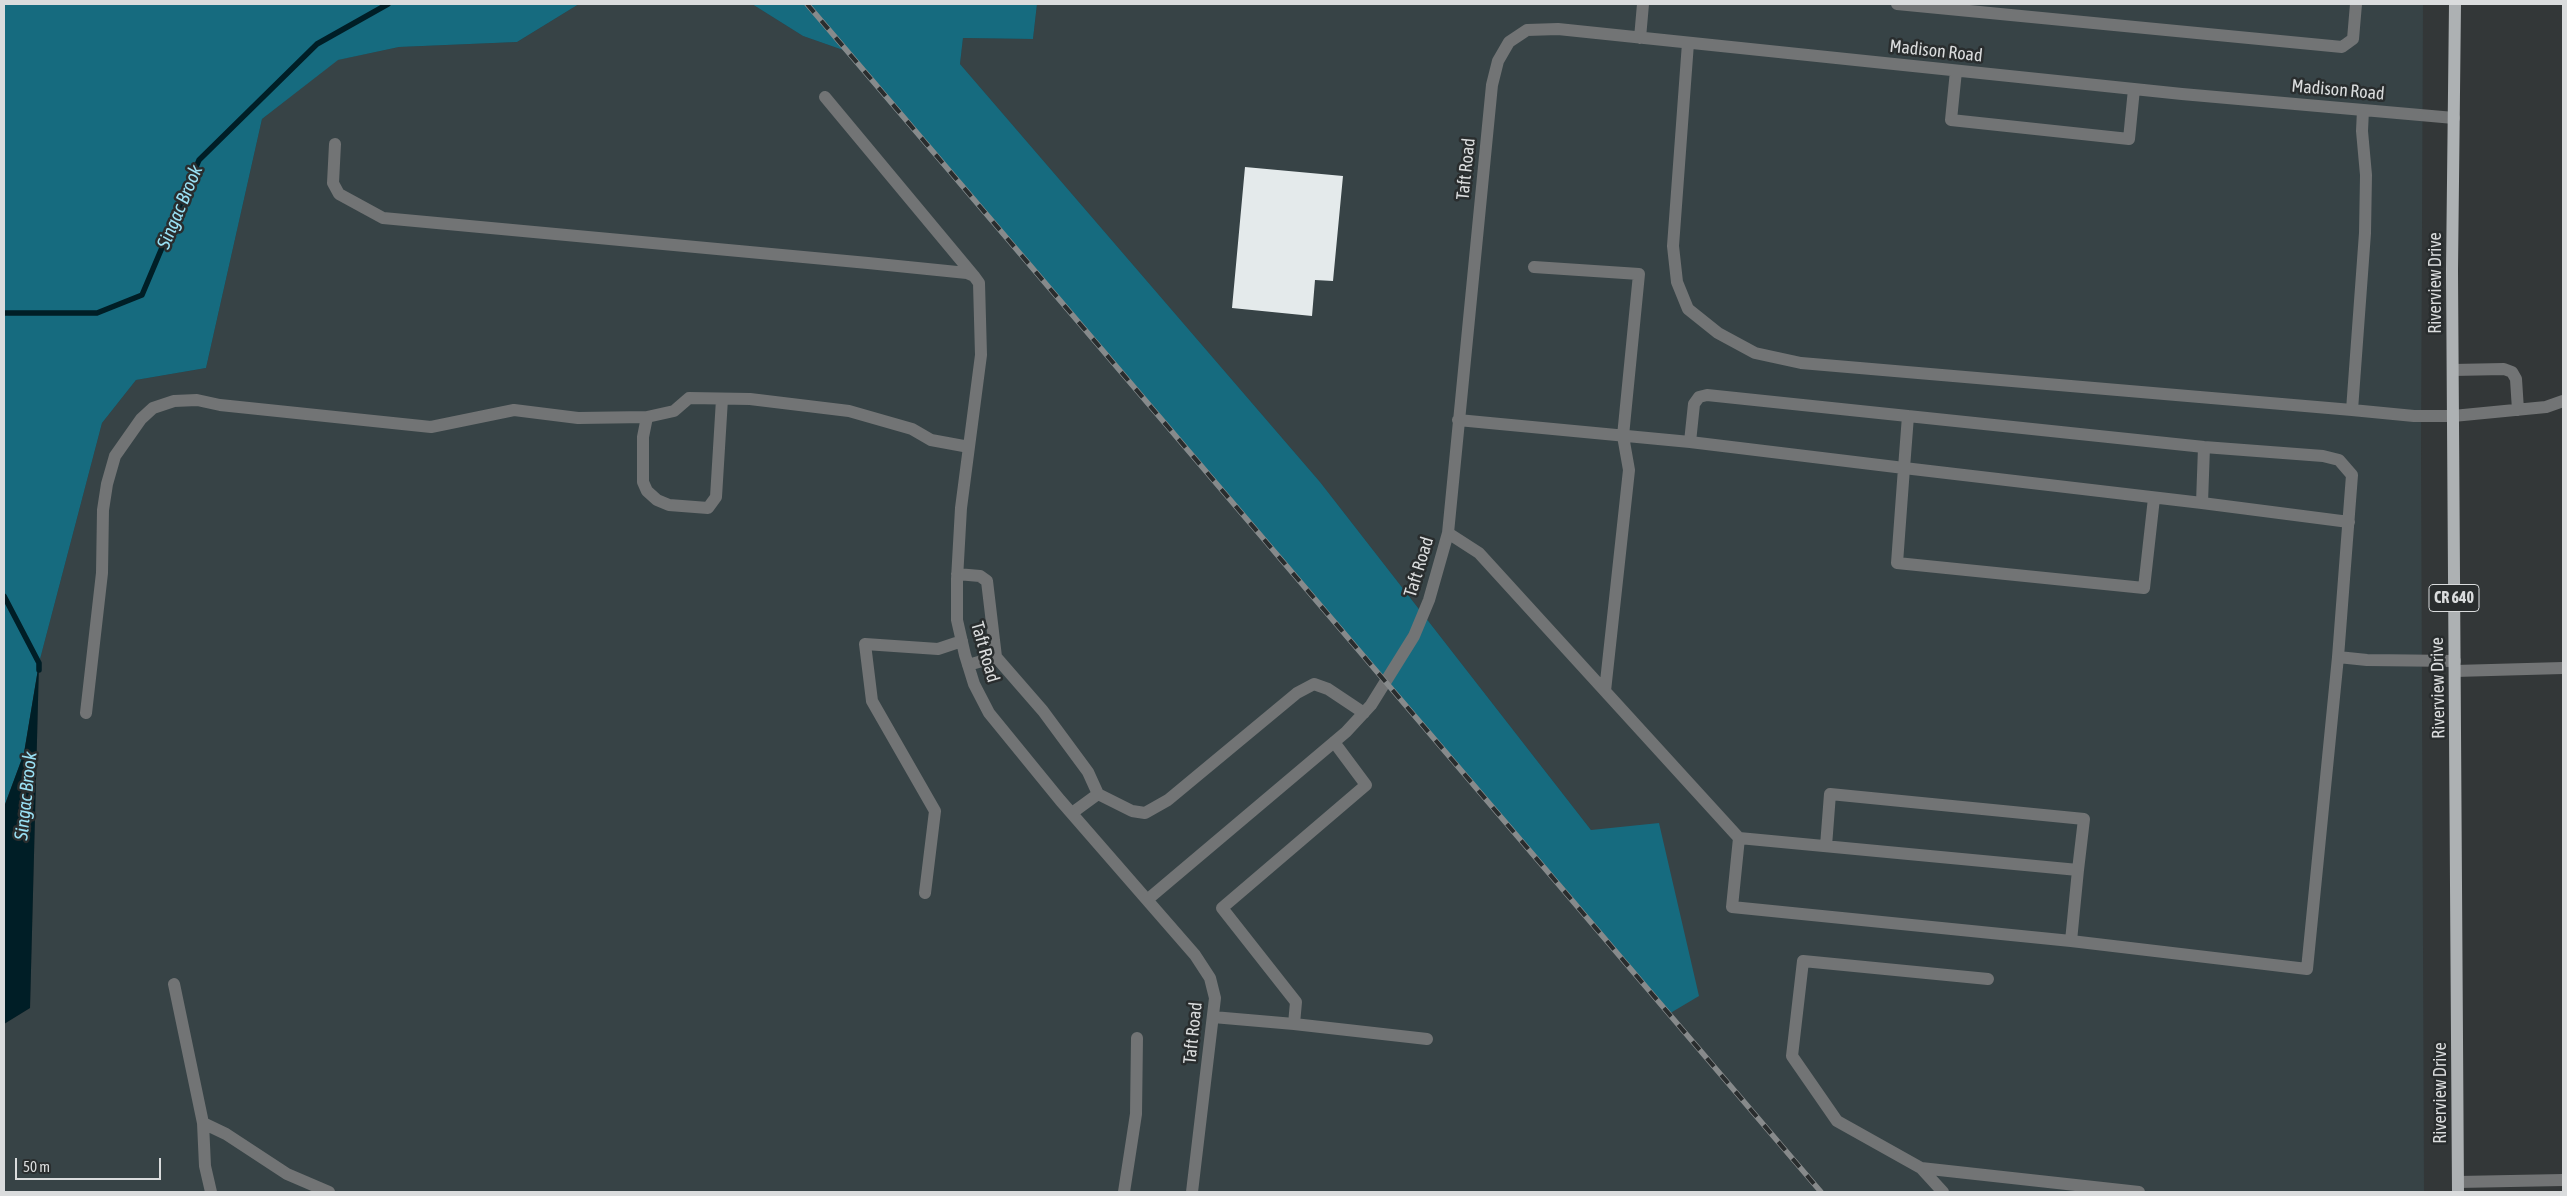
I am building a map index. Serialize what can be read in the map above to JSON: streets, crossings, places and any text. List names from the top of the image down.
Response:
{
  "streets": {
    "main road": ["Riverview Drive", "CR 640"],
    "street": ["Madison Road", "Taft Road"]
  },
  "crossings": [
    ["Madison Road", "Taft Road"],
    ["Madison Road", "Riverview Drive"]
  ],
  "water": ["Singac Brook"],
  "scale_bar": "50 m"
}
